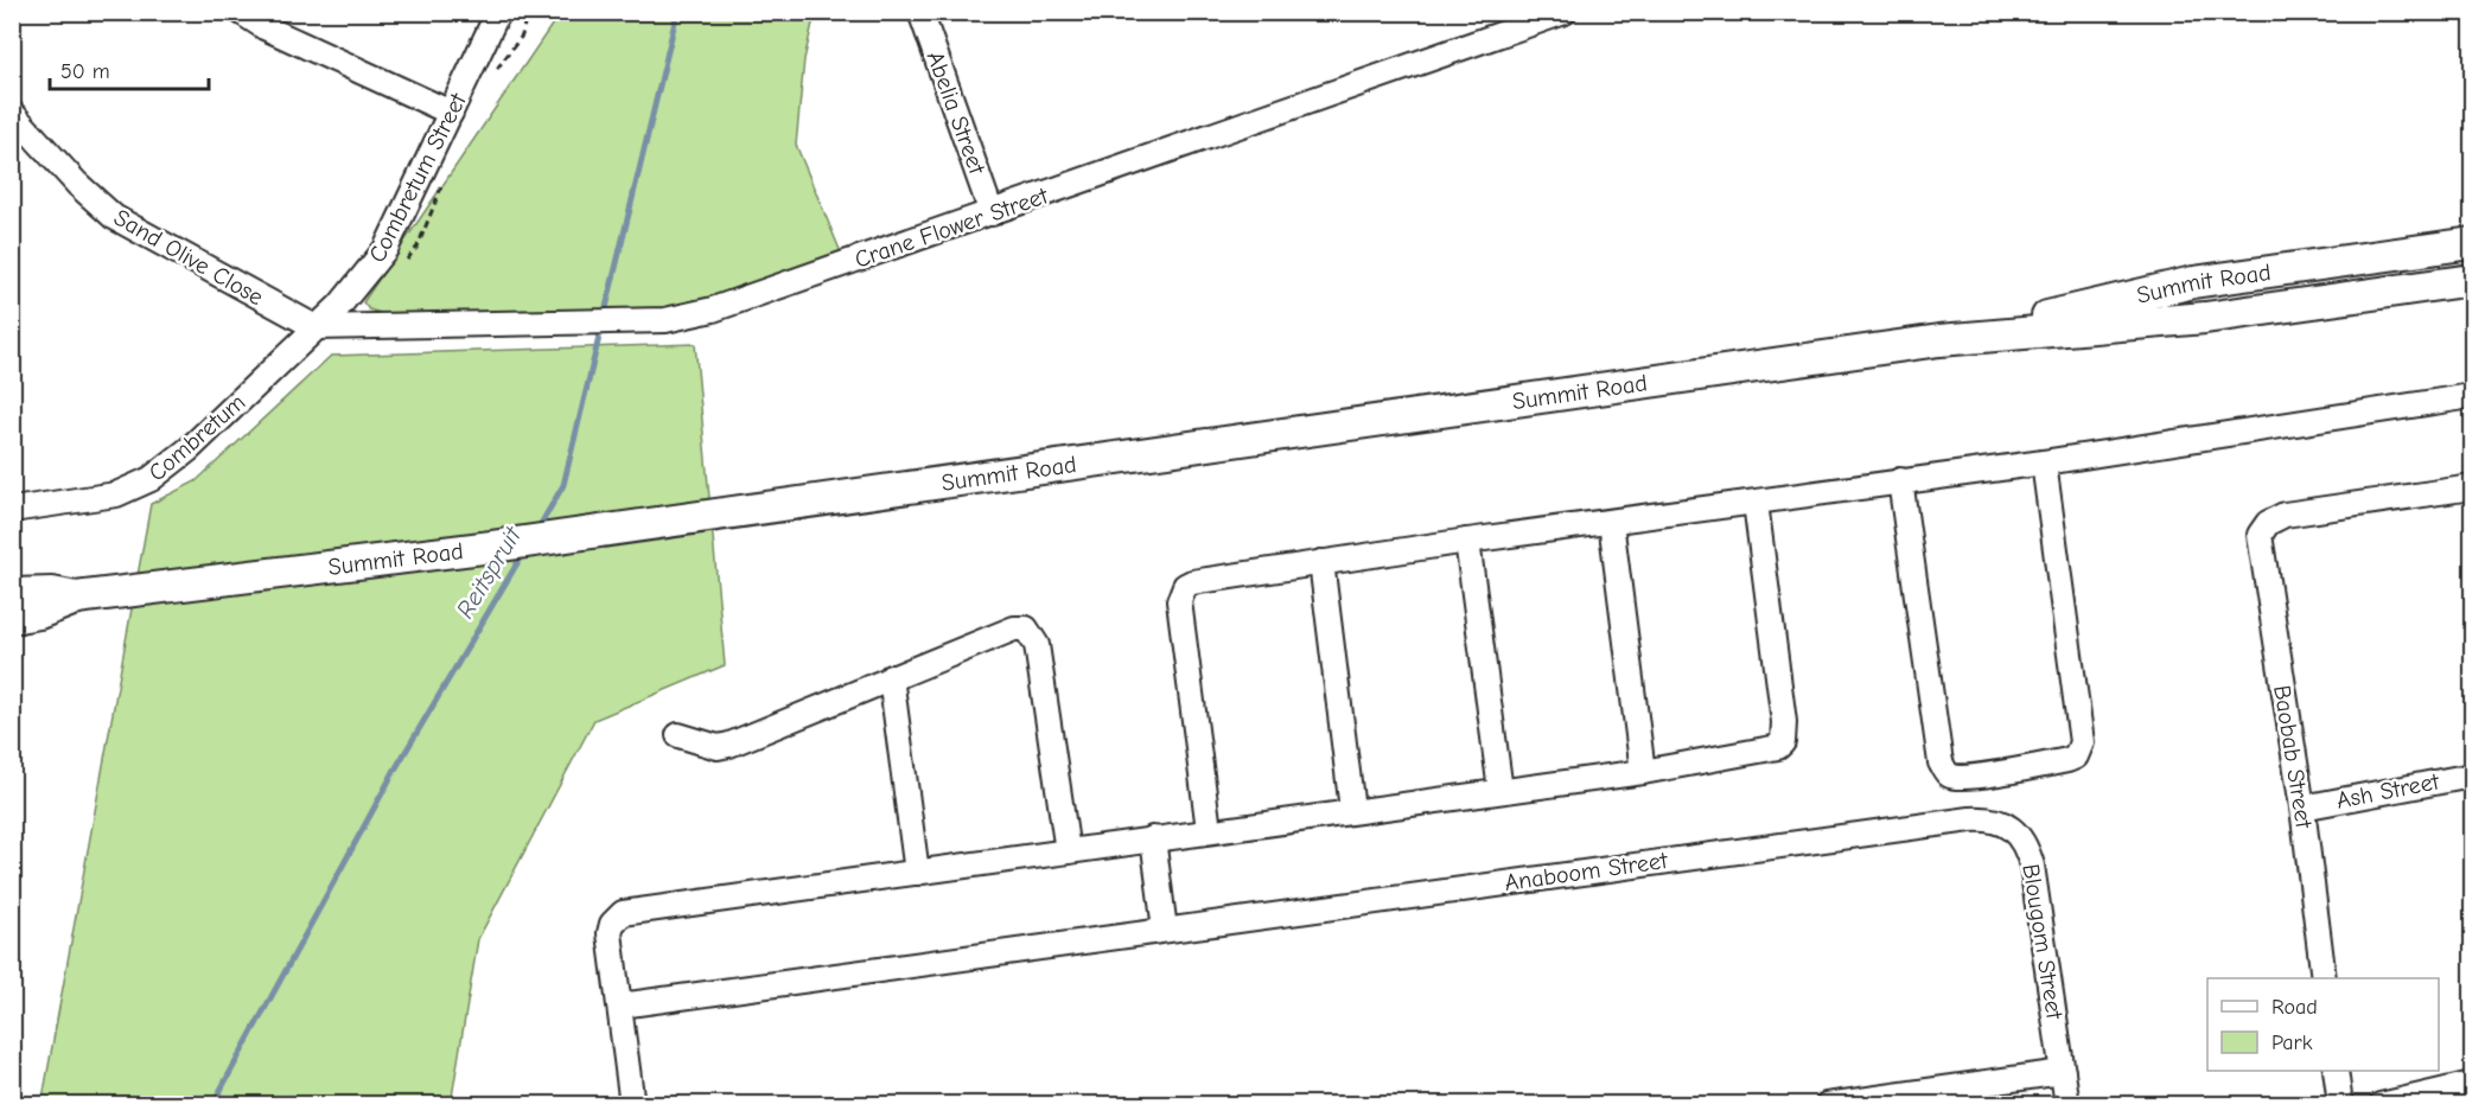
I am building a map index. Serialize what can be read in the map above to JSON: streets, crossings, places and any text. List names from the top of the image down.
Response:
{
  "streets": {
    "main road": ["Summit Road"],
    "street": [
      "Abelia Street",
      "Combretum Street",
      "Crane Flower Street",
      "Sand Olive Close",
      "Combretum",
      "Baobab Street",
      "Ash Street",
      "Anaboom Street",
      "Blougom Street"
    ]
  },
  "crossings": [
    ["Abelia Street", "Crane Flower Street"],
    ["Combretum Street", "Crane Flower Street"],
    ["Combretum Street", "Sand Olive Close"],
    ["Combretum Street", "Combretum"],
    ["Crane Flower Street", "Sand Olive Close"],
    ["Crane Flower Street", "Combretum"],
    ["Sand Olive Close", "Combretum"],
    ["Baobab Street", "Ash Street"],
    ["Anaboom Street", "Blougom Street"]
  ],
  "water": ["Reitspruit"],
  "legend": ["Road", "Park"],
  "scale_bar": "50 m"
}
